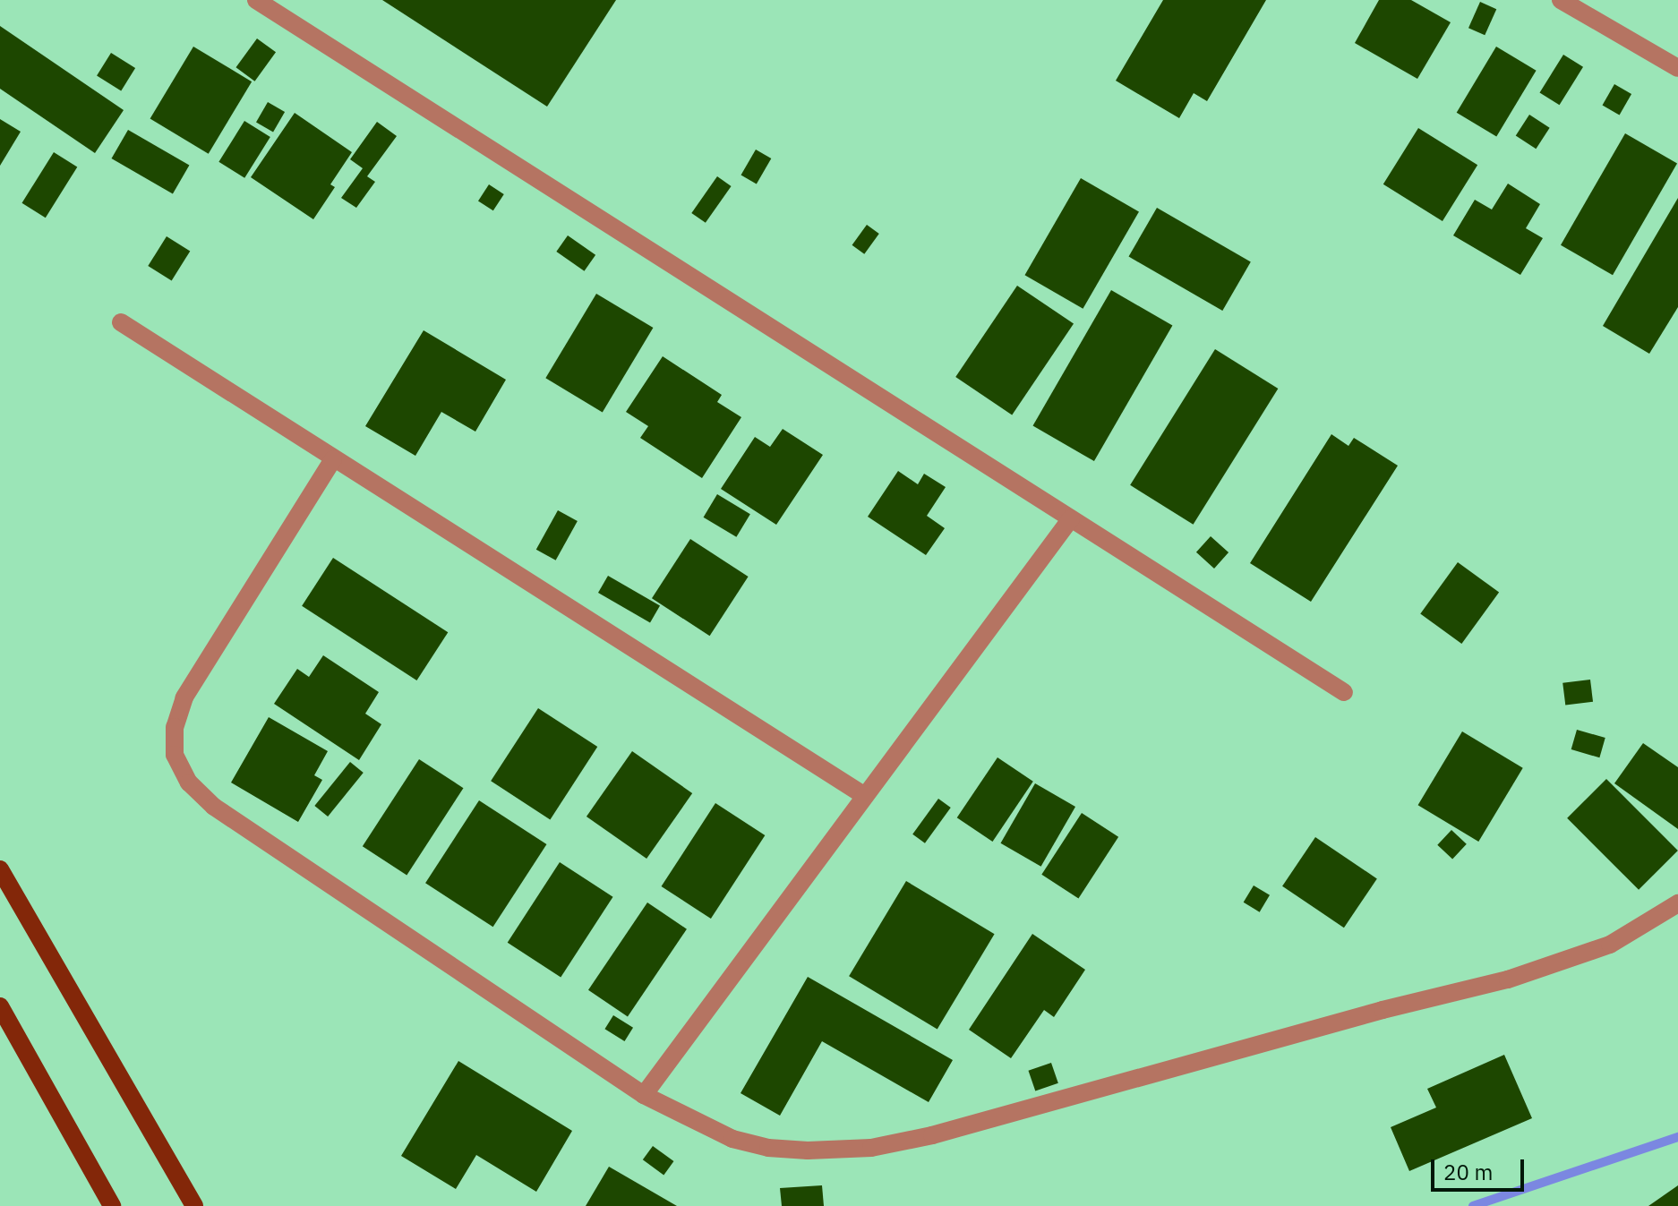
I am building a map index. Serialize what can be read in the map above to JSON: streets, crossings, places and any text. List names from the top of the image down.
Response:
{
  "scale_bar": "20 m"
}
